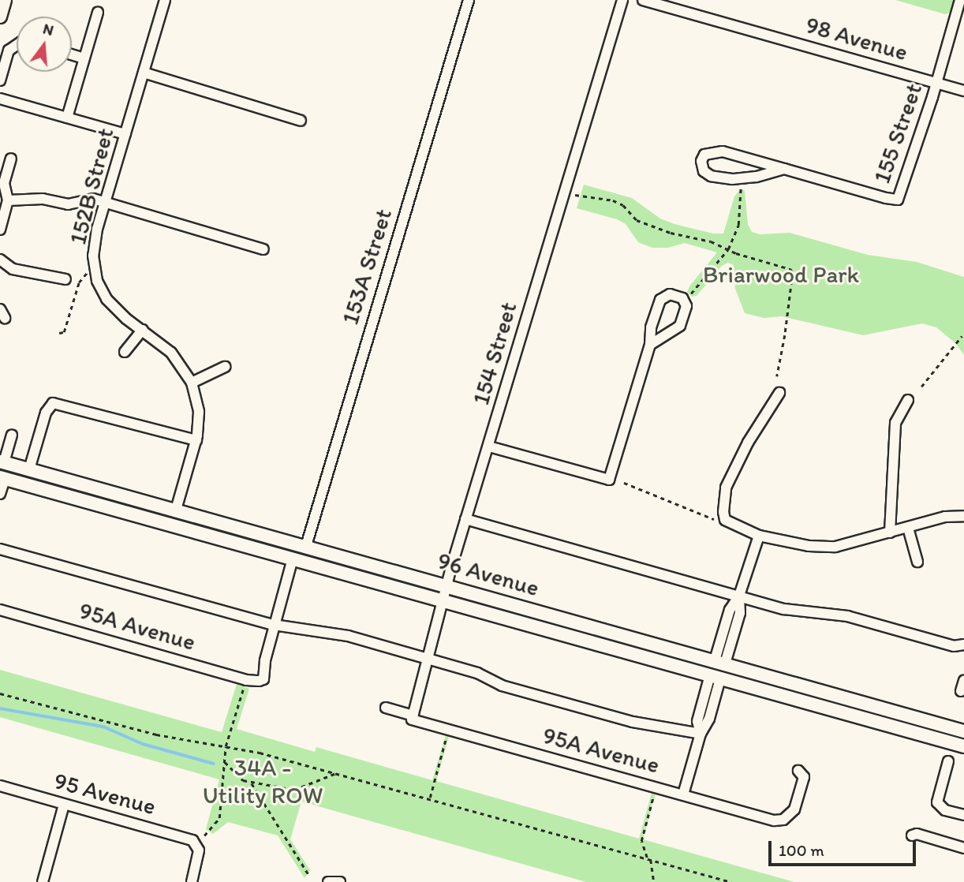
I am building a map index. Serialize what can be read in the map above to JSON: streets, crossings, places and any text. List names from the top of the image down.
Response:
{
  "streets": {
    "main road": ["96 Avenue"],
    "street": [
      "98 Avenue",
      "155 Street",
      "152B Street",
      "153A Street",
      "154 Street",
      "95A Avenue",
      "95 Avenue"
    ]
  },
  "crossings": [
    ["98 Avenue", "155 Street"],
    ["152B Street", "96 Avenue"],
    ["153A Street", "96 Avenue"],
    ["154 Street", "96 Avenue"],
    ["154 Street", "95A Avenue"]
  ],
  "parks": ["Briarwood Park", "34A - Utility ROW"],
  "scale_bar": "100 m",
  "north": "top"
}
